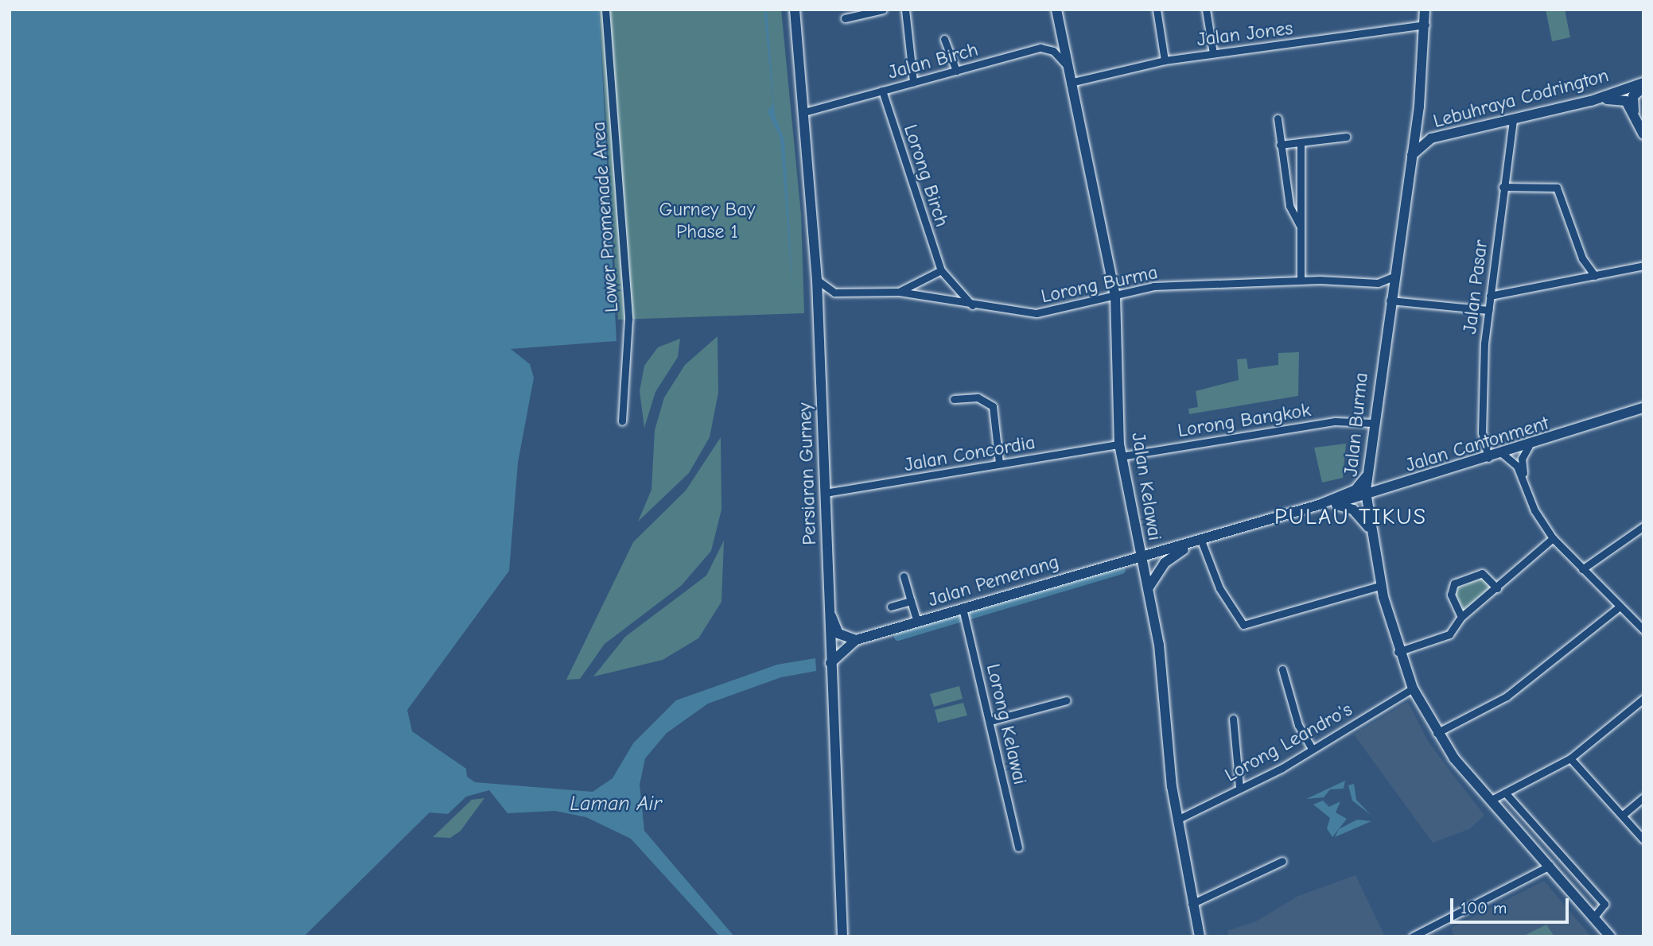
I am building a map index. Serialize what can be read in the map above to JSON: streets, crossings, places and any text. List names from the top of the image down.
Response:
{
  "streets": {
    "main road": [
      "Lebuhraya Codrington",
      "Jalan Burma",
      "Jalan Cantonment",
      "Persiaran Gurney",
      "Jalan Kelawai",
      "Jalan Pemenang"
    ],
    "street": [
      "Jalan Jones",
      "Jalan Birch",
      "Lorong Birch",
      "Lower Promenade Area",
      "Lorong Burma",
      "Jalan Pasar",
      "Lorong Bangkok",
      "Jalan Concordia",
      "Lorong Kelawai",
      "Lorong Leandro's"
    ]
  },
  "crossings": [
    ["Jalan Jones", "Jalan Burma"],
    ["Jalan Jones", "Jalan Kelawai"],
    ["Jalan Birch", "Lorong Birch"],
    ["Jalan Birch", "Persiaran Gurney"],
    ["Jalan Birch", "Jalan Kelawai"],
    ["Lebuhraya Codrington", "Jalan Pasar"],
    ["Lebuhraya Codrington", "Jalan Burma"],
    ["Lorong Birch", "Lorong Burma"],
    ["Lorong Burma", "Jalan Burma"],
    ["Lorong Burma", "Persiaran Gurney"],
    ["Lorong Burma", "Jalan Kelawai"],
    ["Jalan Pasar", "Jalan Cantonment"],
    ["Lorong Bangkok", "Jalan Burma"],
    ["Lorong Bangkok", "Jalan Kelawai"],
    ["Jalan Burma", "Jalan Cantonment"],
    ["Jalan Burma", "Lorong Leandro's"],
    ["Jalan Cantonment", "Jalan Kelawai"],
    ["Jalan Cantonment", "Jalan Pemenang"],
    ["Jalan Concordia", "Persiaran Gurney"],
    ["Jalan Concordia", "Jalan Kelawai"],
    ["Persiaran Gurney", "Jalan Pemenang"],
    ["Jalan Kelawai", "Jalan Pemenang"],
    ["Jalan Kelawai", "Lorong Leandro's"],
    ["Jalan Pemenang", "Lorong Kelawai"]
  ],
  "districts": ["PULAU TIKUS"],
  "water": ["Laman Air"],
  "parks": ["Gurney Bay Phase 1"],
  "scale_bar": "100 m"
}
